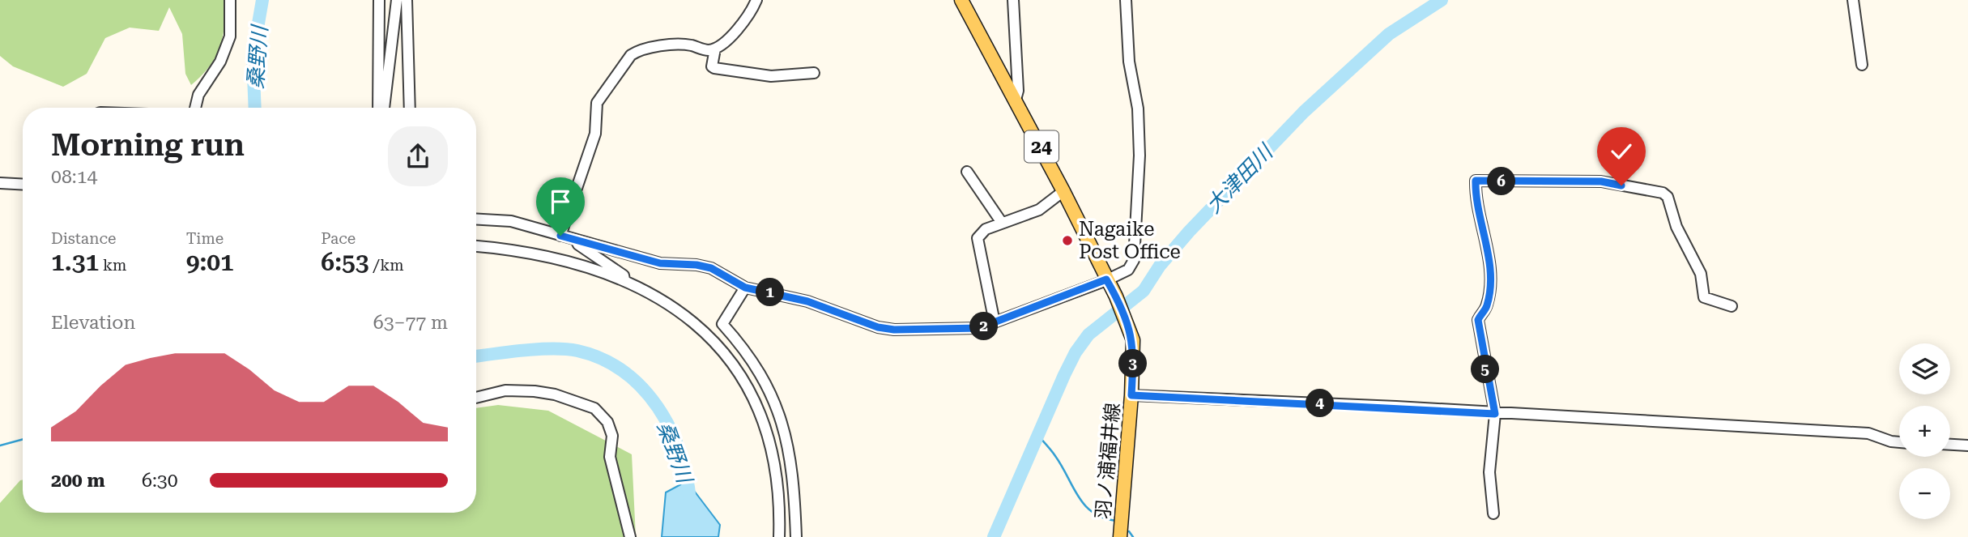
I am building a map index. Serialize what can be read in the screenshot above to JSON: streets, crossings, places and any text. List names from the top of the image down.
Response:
{
  "streets": {
    "main road": ["24", "羽ノ浦福井線"]
  },
  "crossings": [
    ["24", "羽ノ浦福井線"]
  ],
  "water": ["桑野川", "大津田川"],
  "places": ["Nagaike Post Office"],
  "page": {
    "heading": ["Morning run", "08:14"],
    "pins": [
      "6",
      "1",
      "2",
      "3",
      "5",
      "4"
    ],
    "stats": [
      ["Distance", "1.31 km"],
      ["Time", "9:01"],
      ["Pace", "6:53 /km"]
    ],
    "chart": ["Elevation", "63–77 m"],
    "map_buttons": ["+", "−"],
    "list": [
      {
        "name": "200 m",
        "note": "6:30"
      }
    ]
  }
}
